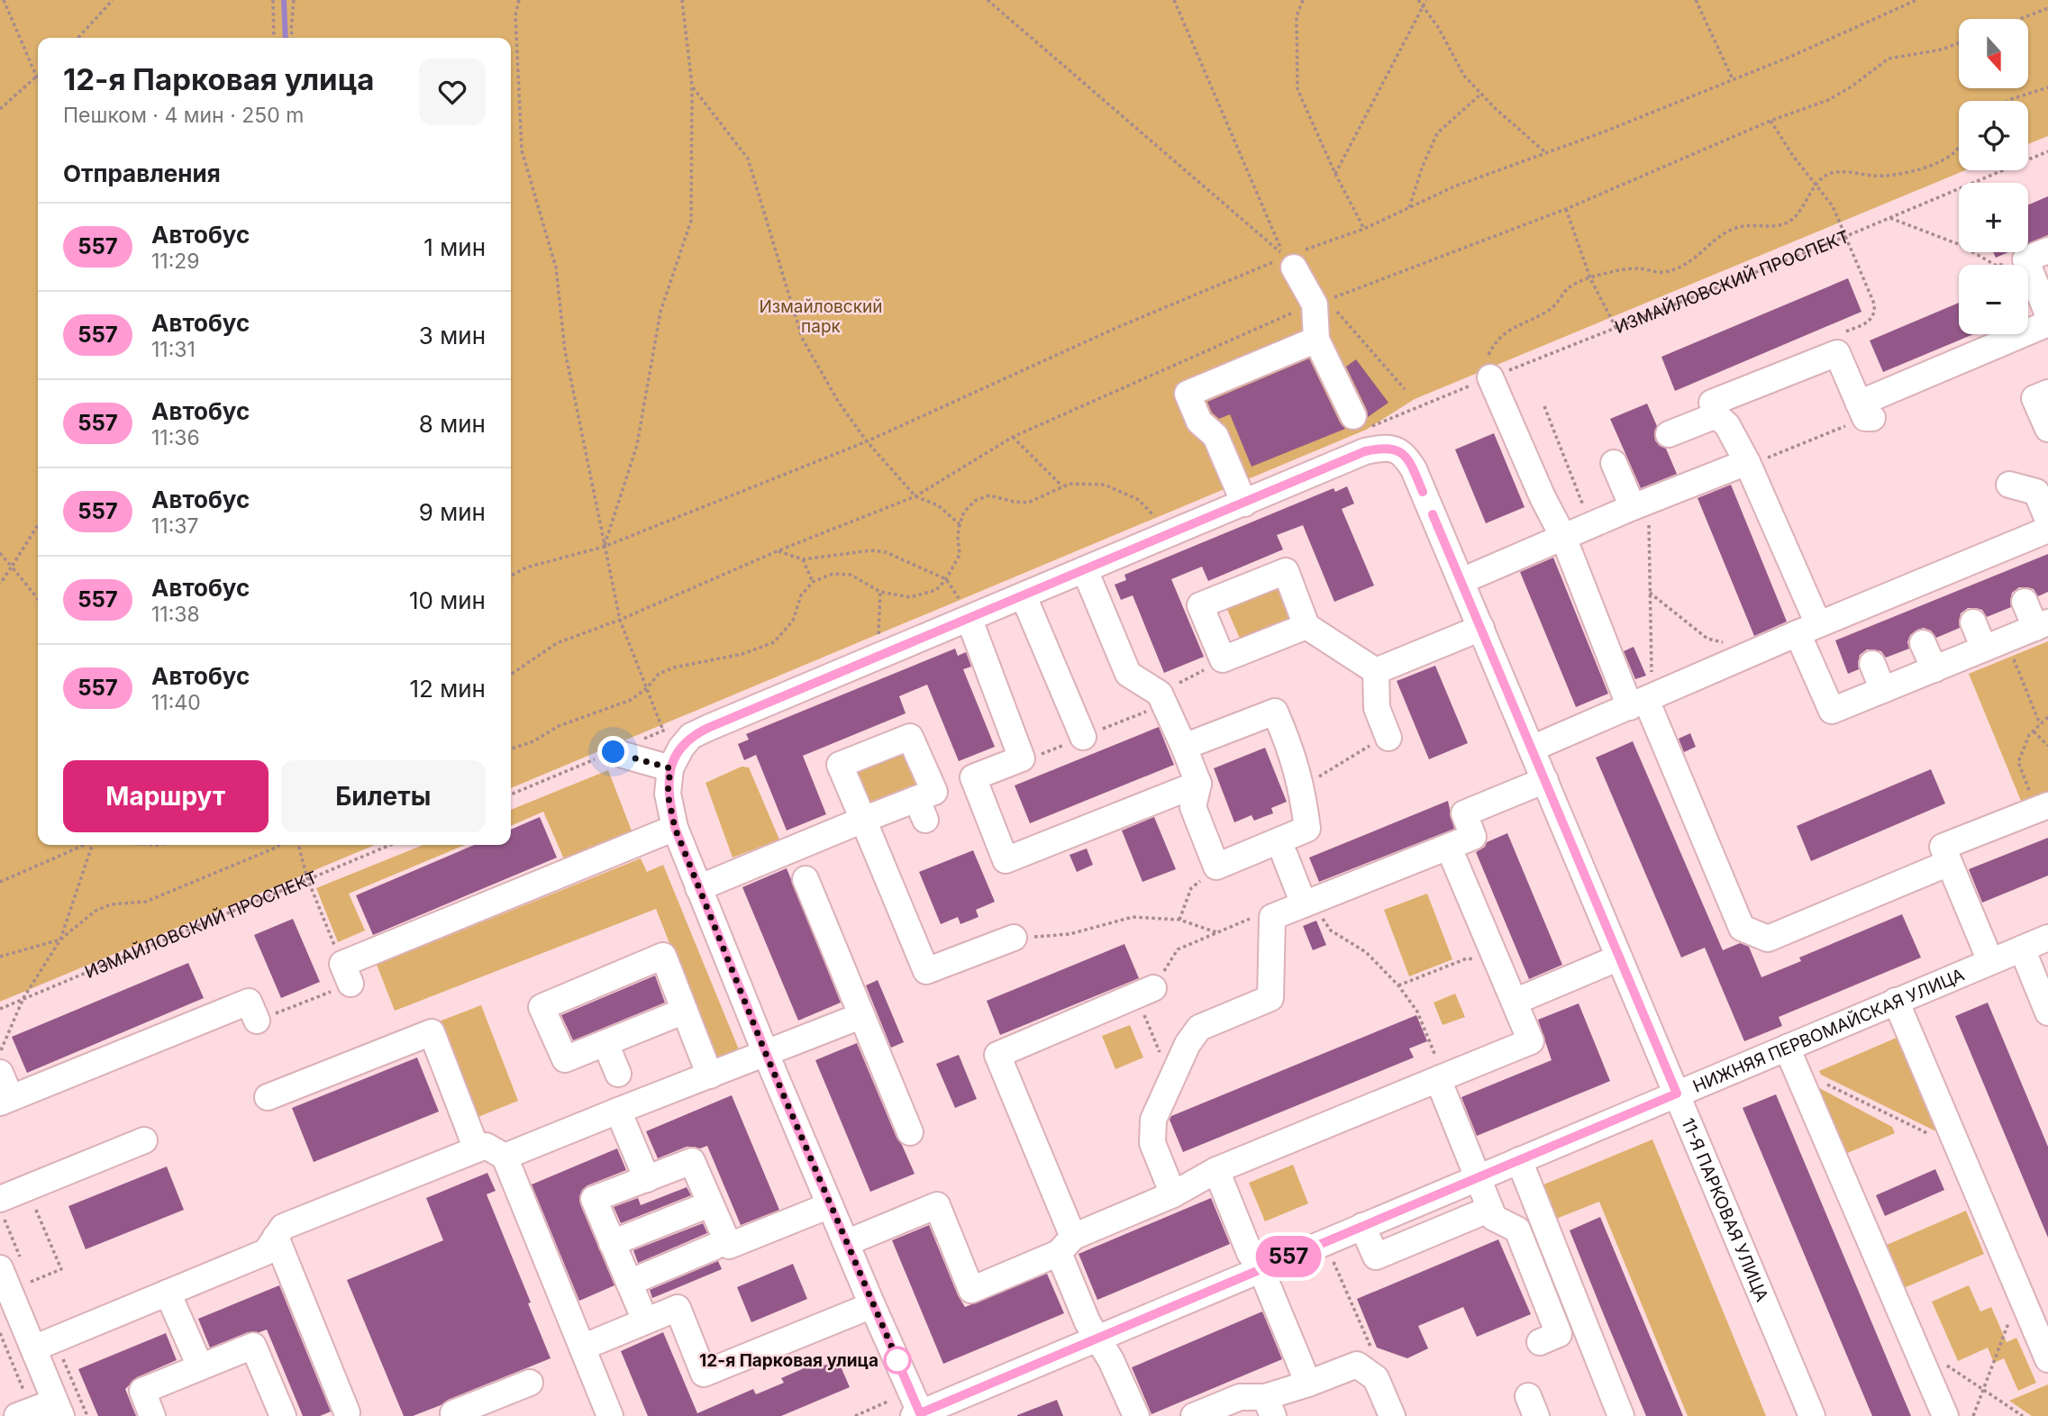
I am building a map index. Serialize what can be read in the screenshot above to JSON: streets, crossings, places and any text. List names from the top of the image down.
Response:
{
  "streets": {
    "street": ["НИЖНЯЯ ПЕРВОМАЙСКАЯ УЛИЦА", "11-Я ПАРКОВАЯ УЛИЦА"],
    "path": ["ИЗМАЙЛОВСКИЙ ПРОСПЕКТ"]
  },
  "crossings": [
    ["НИЖНЯЯ ПЕРВОМАЙСКАЯ УЛИЦА", "11-Я ПАРКОВАЯ УЛИЦА"]
  ],
  "parks": ["Измайловский парк"],
  "places": ["12-я Парковая улица"],
  "lines": ["bus line 557"],
  "north": "bottom",
  "page": {
    "on_map": "557",
    "map_buttons": ["+", "−"],
    "heading": [
      ["12-я Парковая улица", "Пешком · 4 мин · 250 m"],
      "Отправления"
    ],
    "list": [
      {
        "mark": "557",
        "name": "Автобус",
        "note": "11:29",
        "value": "1 мин"
      },
      {
        "mark": "557",
        "name": "Автобус",
        "note": "11:31",
        "value": "3 мин"
      },
      {
        "mark": "557",
        "name": "Автобус",
        "note": "11:36",
        "value": "8 мин"
      },
      {
        "mark": "557",
        "name": "Автобус",
        "note": "11:37",
        "value": "9 мин"
      },
      {
        "mark": "557",
        "name": "Автобус",
        "note": "11:38",
        "value": "10 мин"
      },
      {
        "mark": "557",
        "name": "Автобус",
        "note": "11:40",
        "value": "12 мин"
      }
    ],
    "buttons": ["Маршрут", "Билеты"]
  }
}
